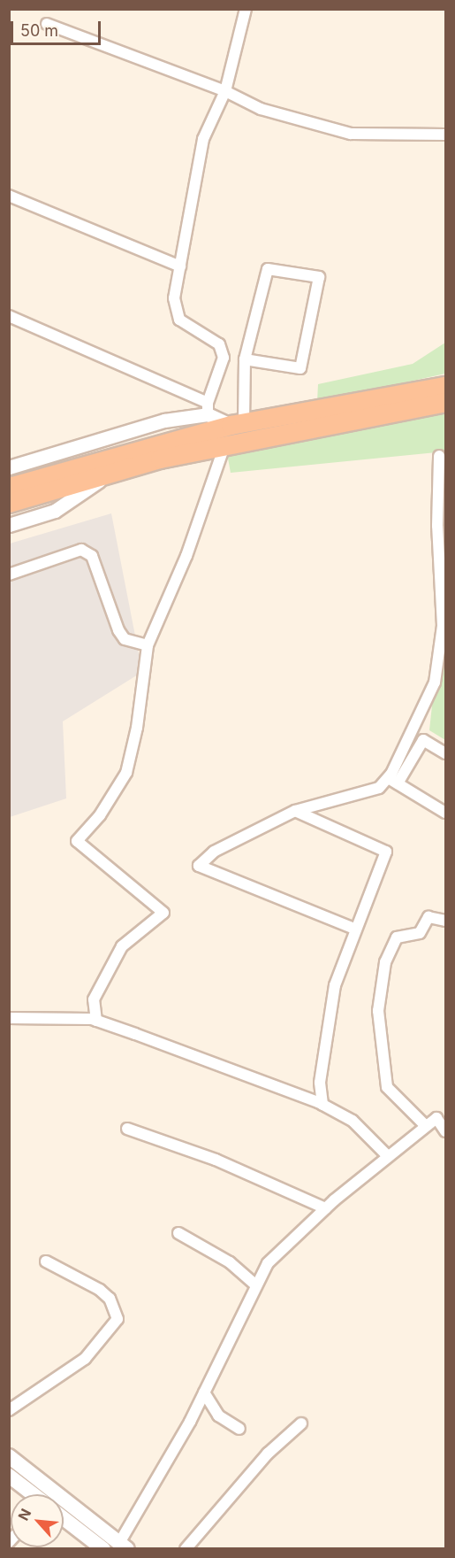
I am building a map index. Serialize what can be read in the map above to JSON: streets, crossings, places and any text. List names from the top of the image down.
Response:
{
  "scale_bar": "50 m",
  "north": "top left"
}
